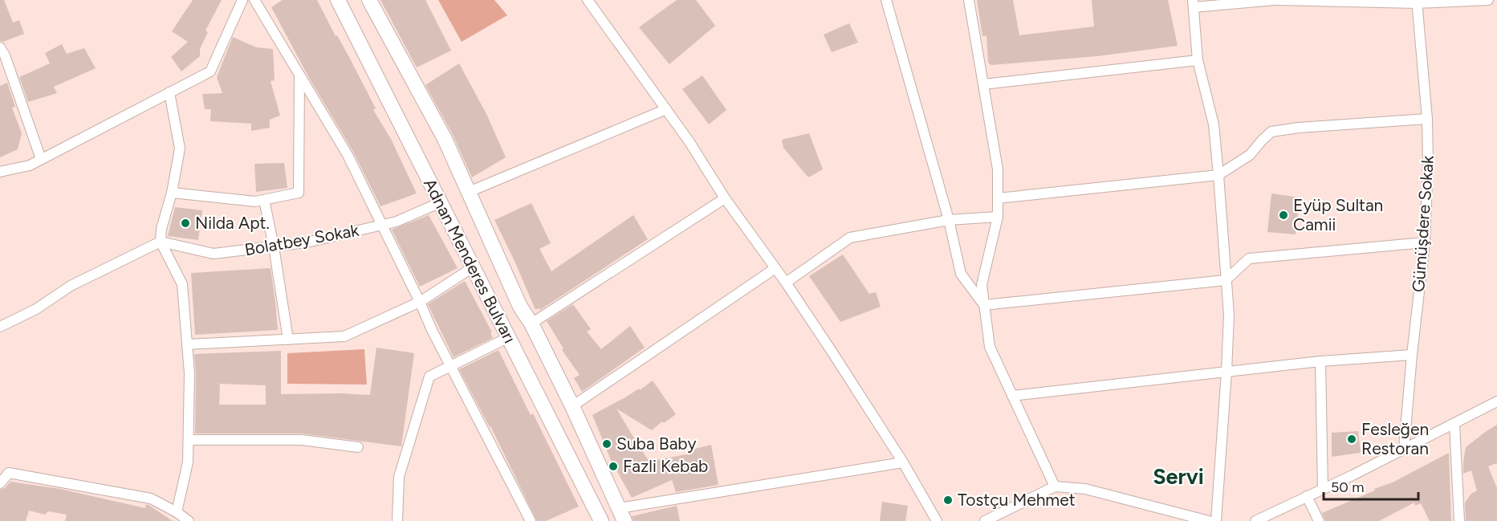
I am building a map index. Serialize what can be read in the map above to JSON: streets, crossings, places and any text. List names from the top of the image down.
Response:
{
  "streets": {
    "main road": ["Adnan Menderes Bulvarı"],
    "street": ["Gümüşdere Sokak", "Bolatbey Sokak"]
  },
  "crossings": [
    ["Bolatbey Sokak", "Adnan Menderes Bulvarı"]
  ],
  "districts": ["Servi"],
  "places": [
    "Eyüp Sultan Camii",
    "Nilda Apt.",
    "Fesleğen Restoran",
    "Suba Baby",
    "Fazli Kebab",
    "Tostçu Mehmet"
  ],
  "scale_bar": "50 m"
}
